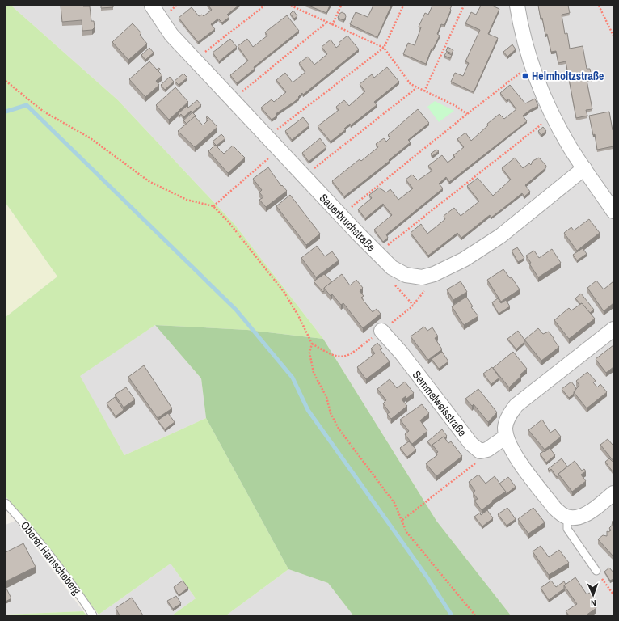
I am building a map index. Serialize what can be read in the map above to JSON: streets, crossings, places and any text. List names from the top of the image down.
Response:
{
  "streets": {
    "street": ["Sauerbruchstraße", "Semmelweisstraße"],
    "lane": ["Oberer Hamscheberg"]
  },
  "places": {
    "transit": ["Helmholtzstraße"]
  },
  "north": "bottom"
}
